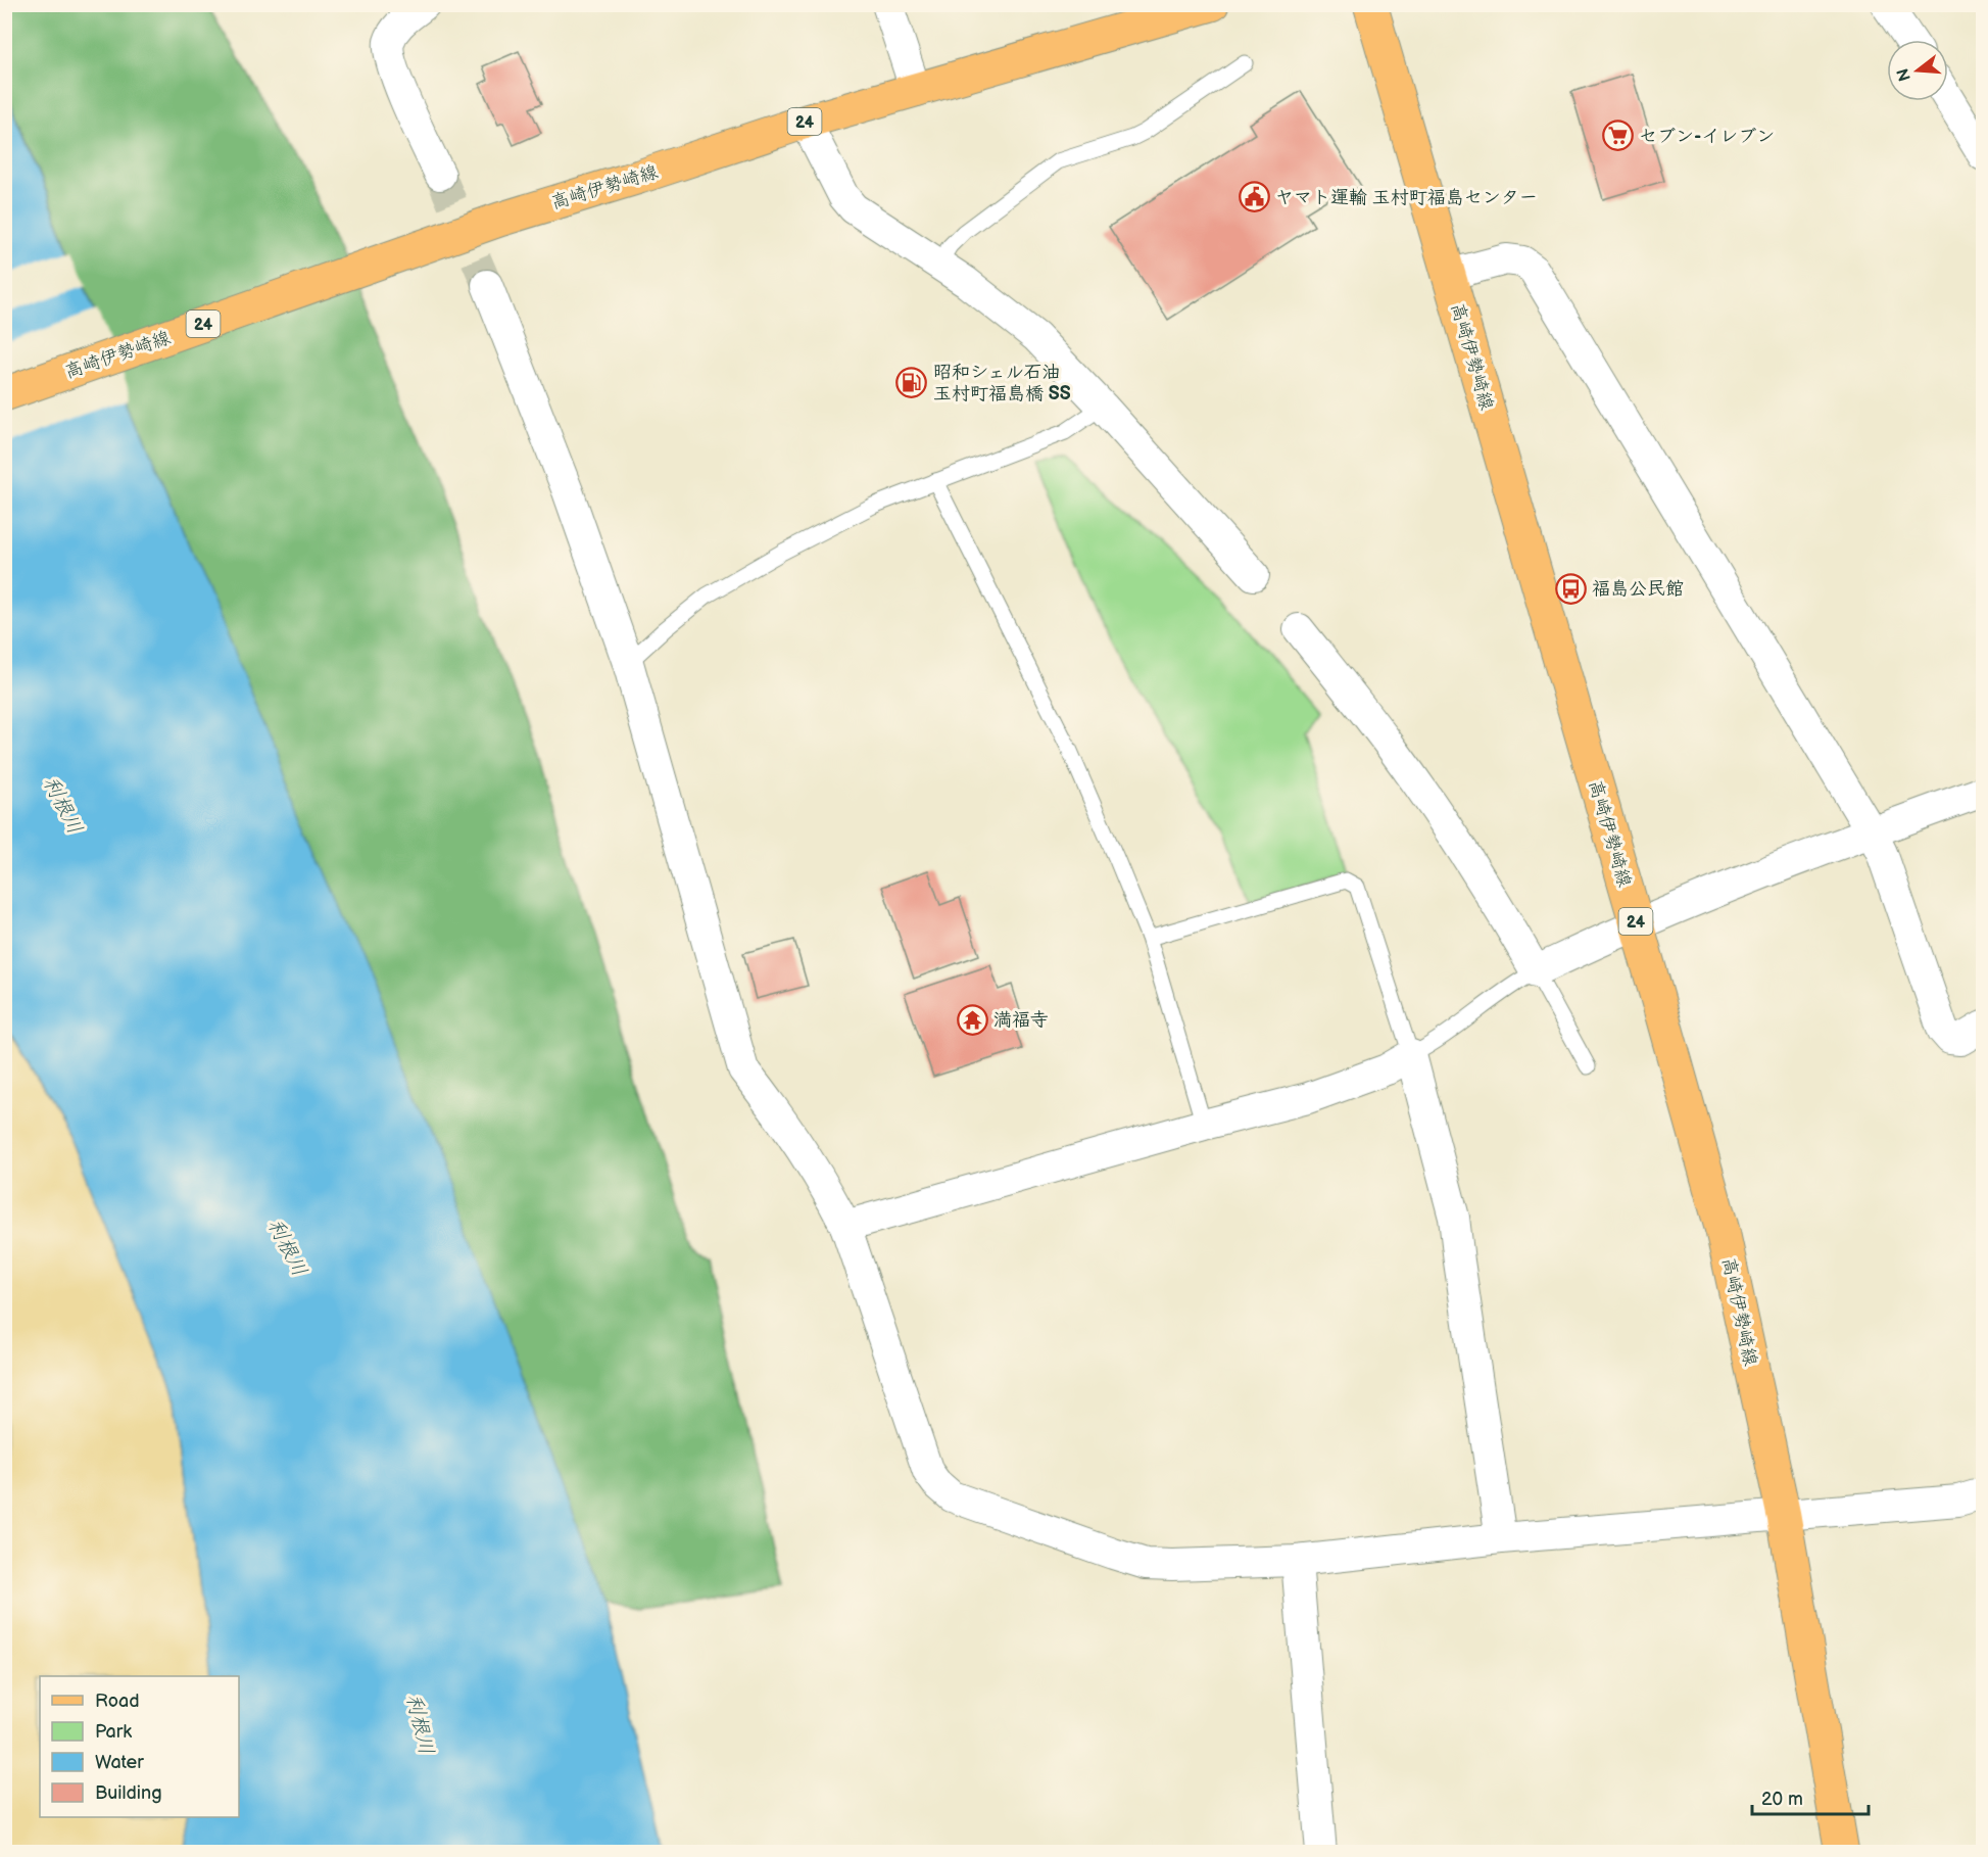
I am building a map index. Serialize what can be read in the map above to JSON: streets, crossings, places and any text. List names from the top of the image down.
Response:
{
  "streets": {
    "main road": ["24", "高崎伊勢崎線"]
  },
  "water": ["利根川"],
  "places": {
    "supermarket": ["セブン-イレブン"],
    "public building": ["ヤマト運輸 玉村町福島センター"],
    "fuel station": ["昭和シェル石油 玉村町福島橋 SS"],
    "bus stop": ["福島公民館"],
    "temple": ["満福寺"]
  },
  "legend": [
    "Road",
    "Park",
    "Water",
    "Building"
  ],
  "scale_bar": "20 m",
  "north": "left"
}
